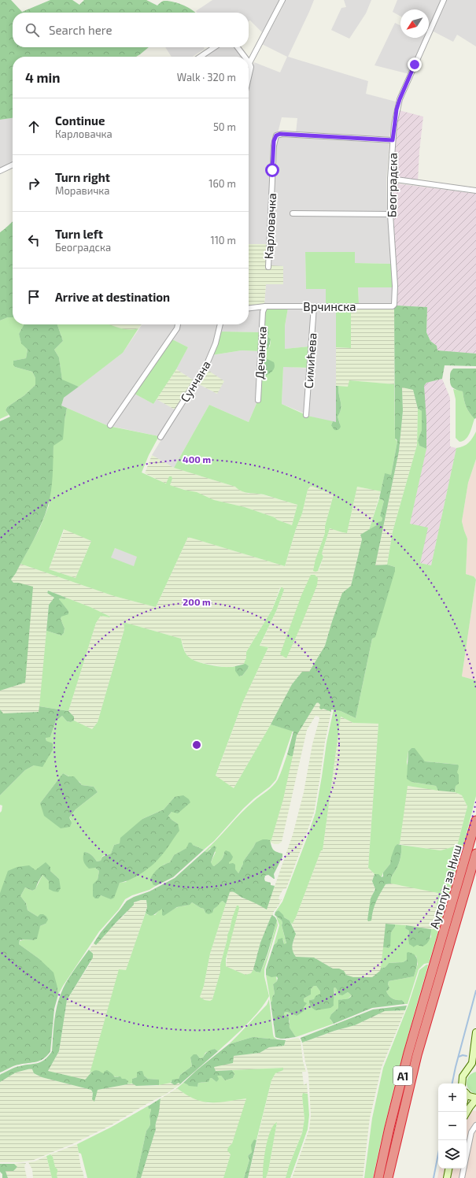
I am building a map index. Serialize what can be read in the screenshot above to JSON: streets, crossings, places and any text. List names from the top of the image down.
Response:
{
  "streets": {
    "highway": ["Аутопут за Ниш", "A1"],
    "street": [
      "Београдска",
      "Карловачка",
      "Врчинска",
      "Дечанска",
      "Симићева",
      "Сунчана"
    ]
  },
  "crossings": [
    ["Београдска", "Карловачка"],
    ["Београдска", "Врчинска"],
    ["Врчинска", "Дечанска"],
    ["Врчинска", "Симићева"]
  ],
  "north": "bottom left",
  "page": {
    "search": "Search here",
    "heading": ["4 min", "Walk · 320 m"],
    "list": [
      ["Continue", "Карловачка", "50 m"],
      ["Turn right", "Моравичка", "160 m"],
      ["Turn left", "Београдска", "110 m"],
      "Arrive at destination"
    ],
    "map_buttons": ["+", "−"]
  },
  "rings": ["400 m", "200 m"]
}
